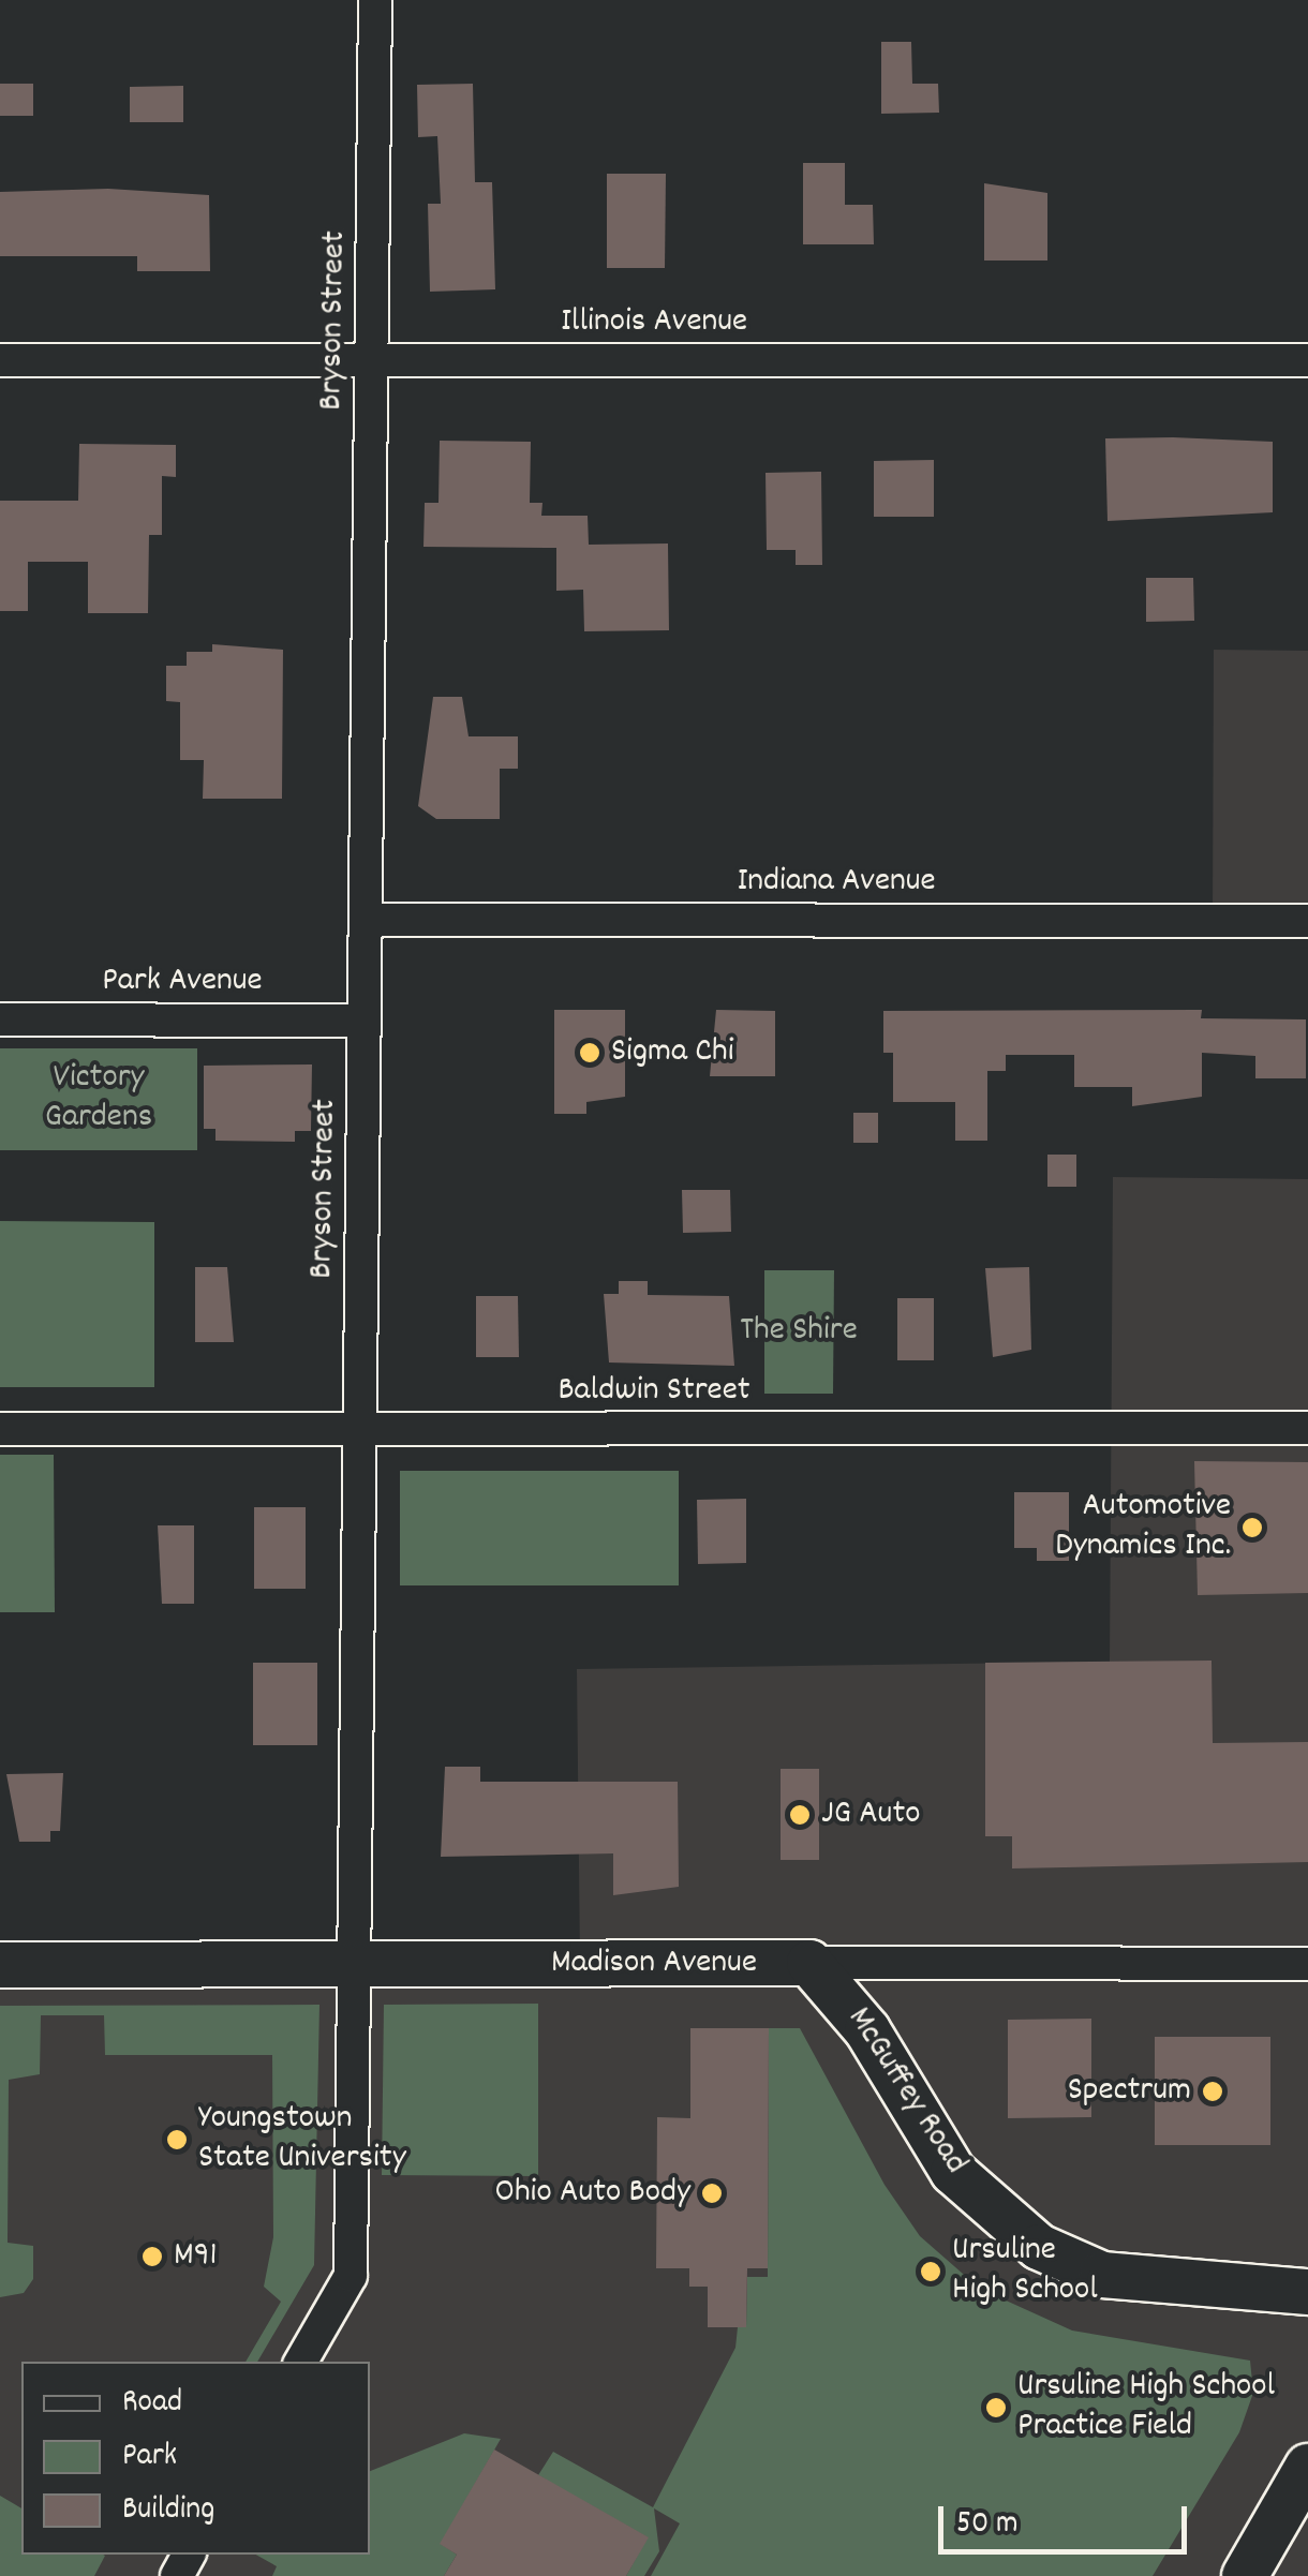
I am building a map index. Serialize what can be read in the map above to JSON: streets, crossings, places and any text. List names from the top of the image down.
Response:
{
  "streets": {
    "street": [
      "Bryson Street",
      "Illinois Avenue",
      "Indiana Avenue",
      "Park Avenue",
      "Baldwin Street",
      "Madison Avenue",
      "McGuffey Road"
    ]
  },
  "crossings": [
    ["Bryson Street", "Illinois Avenue"],
    ["Bryson Street", "Indiana Avenue"],
    ["Bryson Street", "Park Avenue"],
    ["Bryson Street", "Baldwin Street"],
    ["Bryson Street", "Madison Avenue"],
    ["Madison Avenue", "McGuffey Road"]
  ],
  "parks": ["Victory Gardens", "The Shire"],
  "places": [
    "Sigma Chi",
    "Automotive Dynamics Inc.",
    "JG Auto",
    "Spectrum",
    "Youngstown State University",
    "Ohio Auto Body",
    "M91",
    "Ursuline High School",
    "Ursuline High School Practice Field"
  ],
  "legend": ["Road", "Park", "Building"],
  "scale_bar": "50 m"
}
